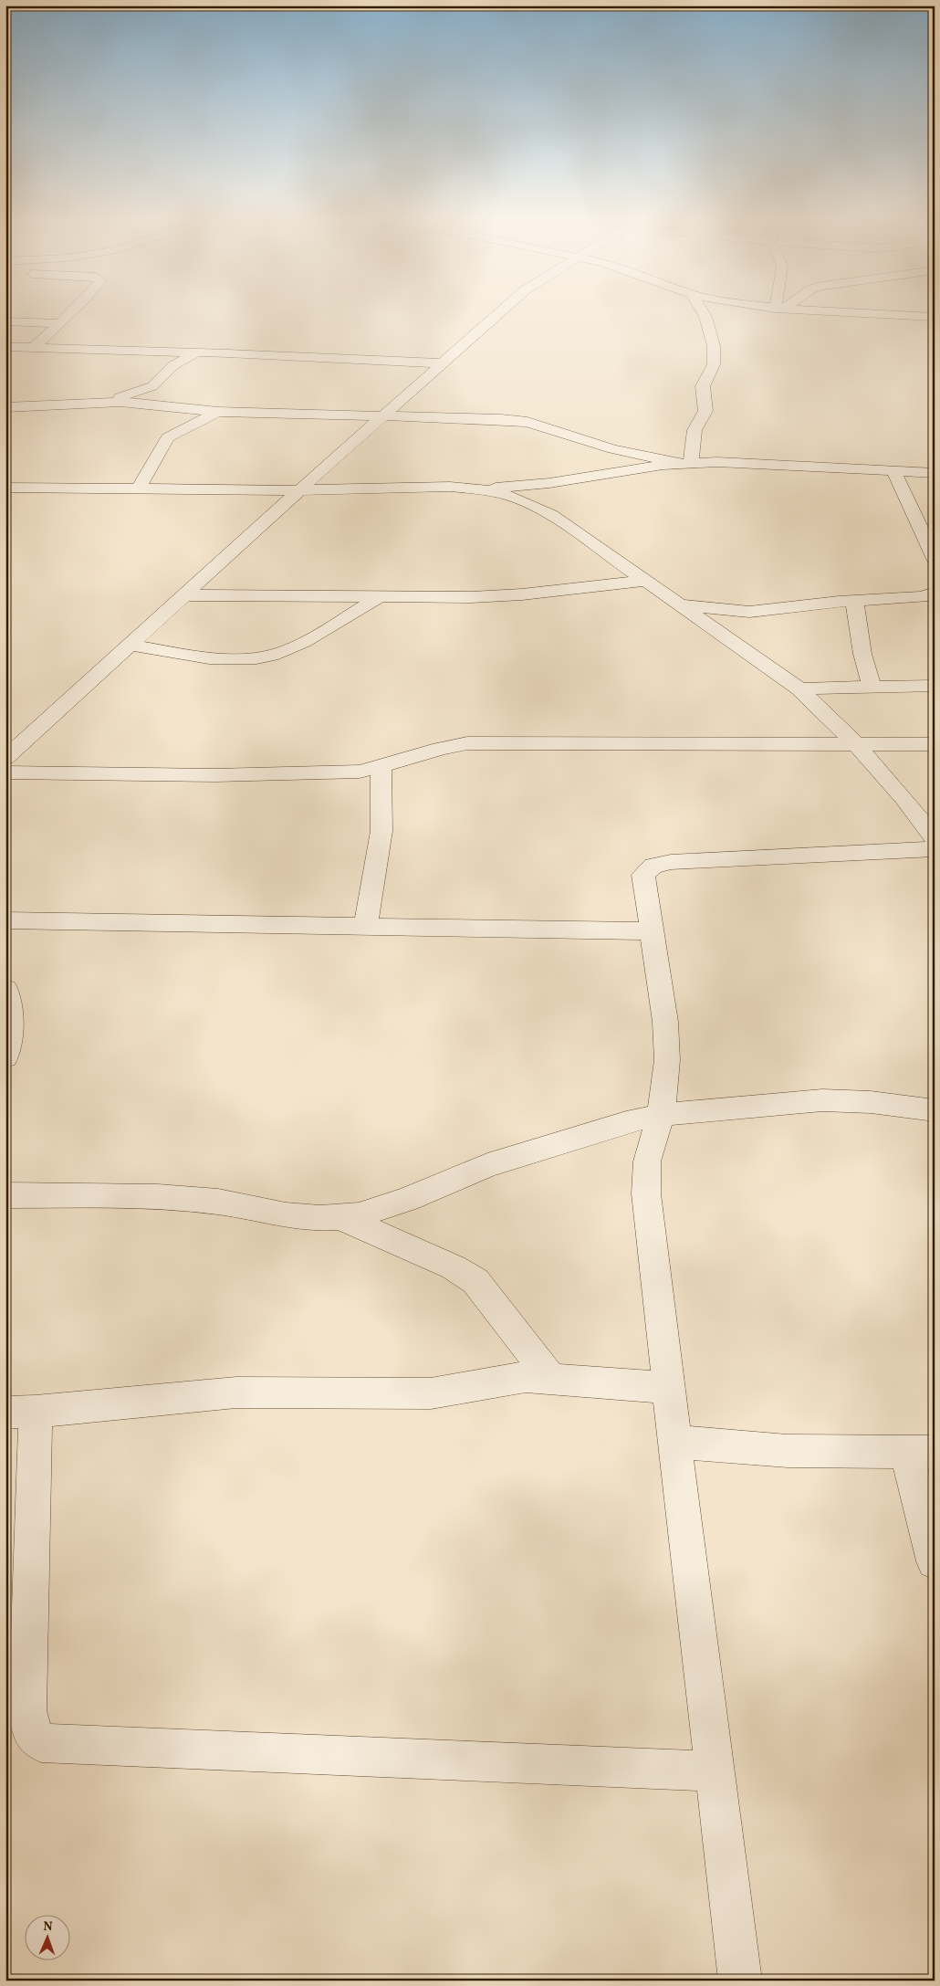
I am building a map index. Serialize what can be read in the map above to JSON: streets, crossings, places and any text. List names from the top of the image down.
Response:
{
  "north": "top"
}
